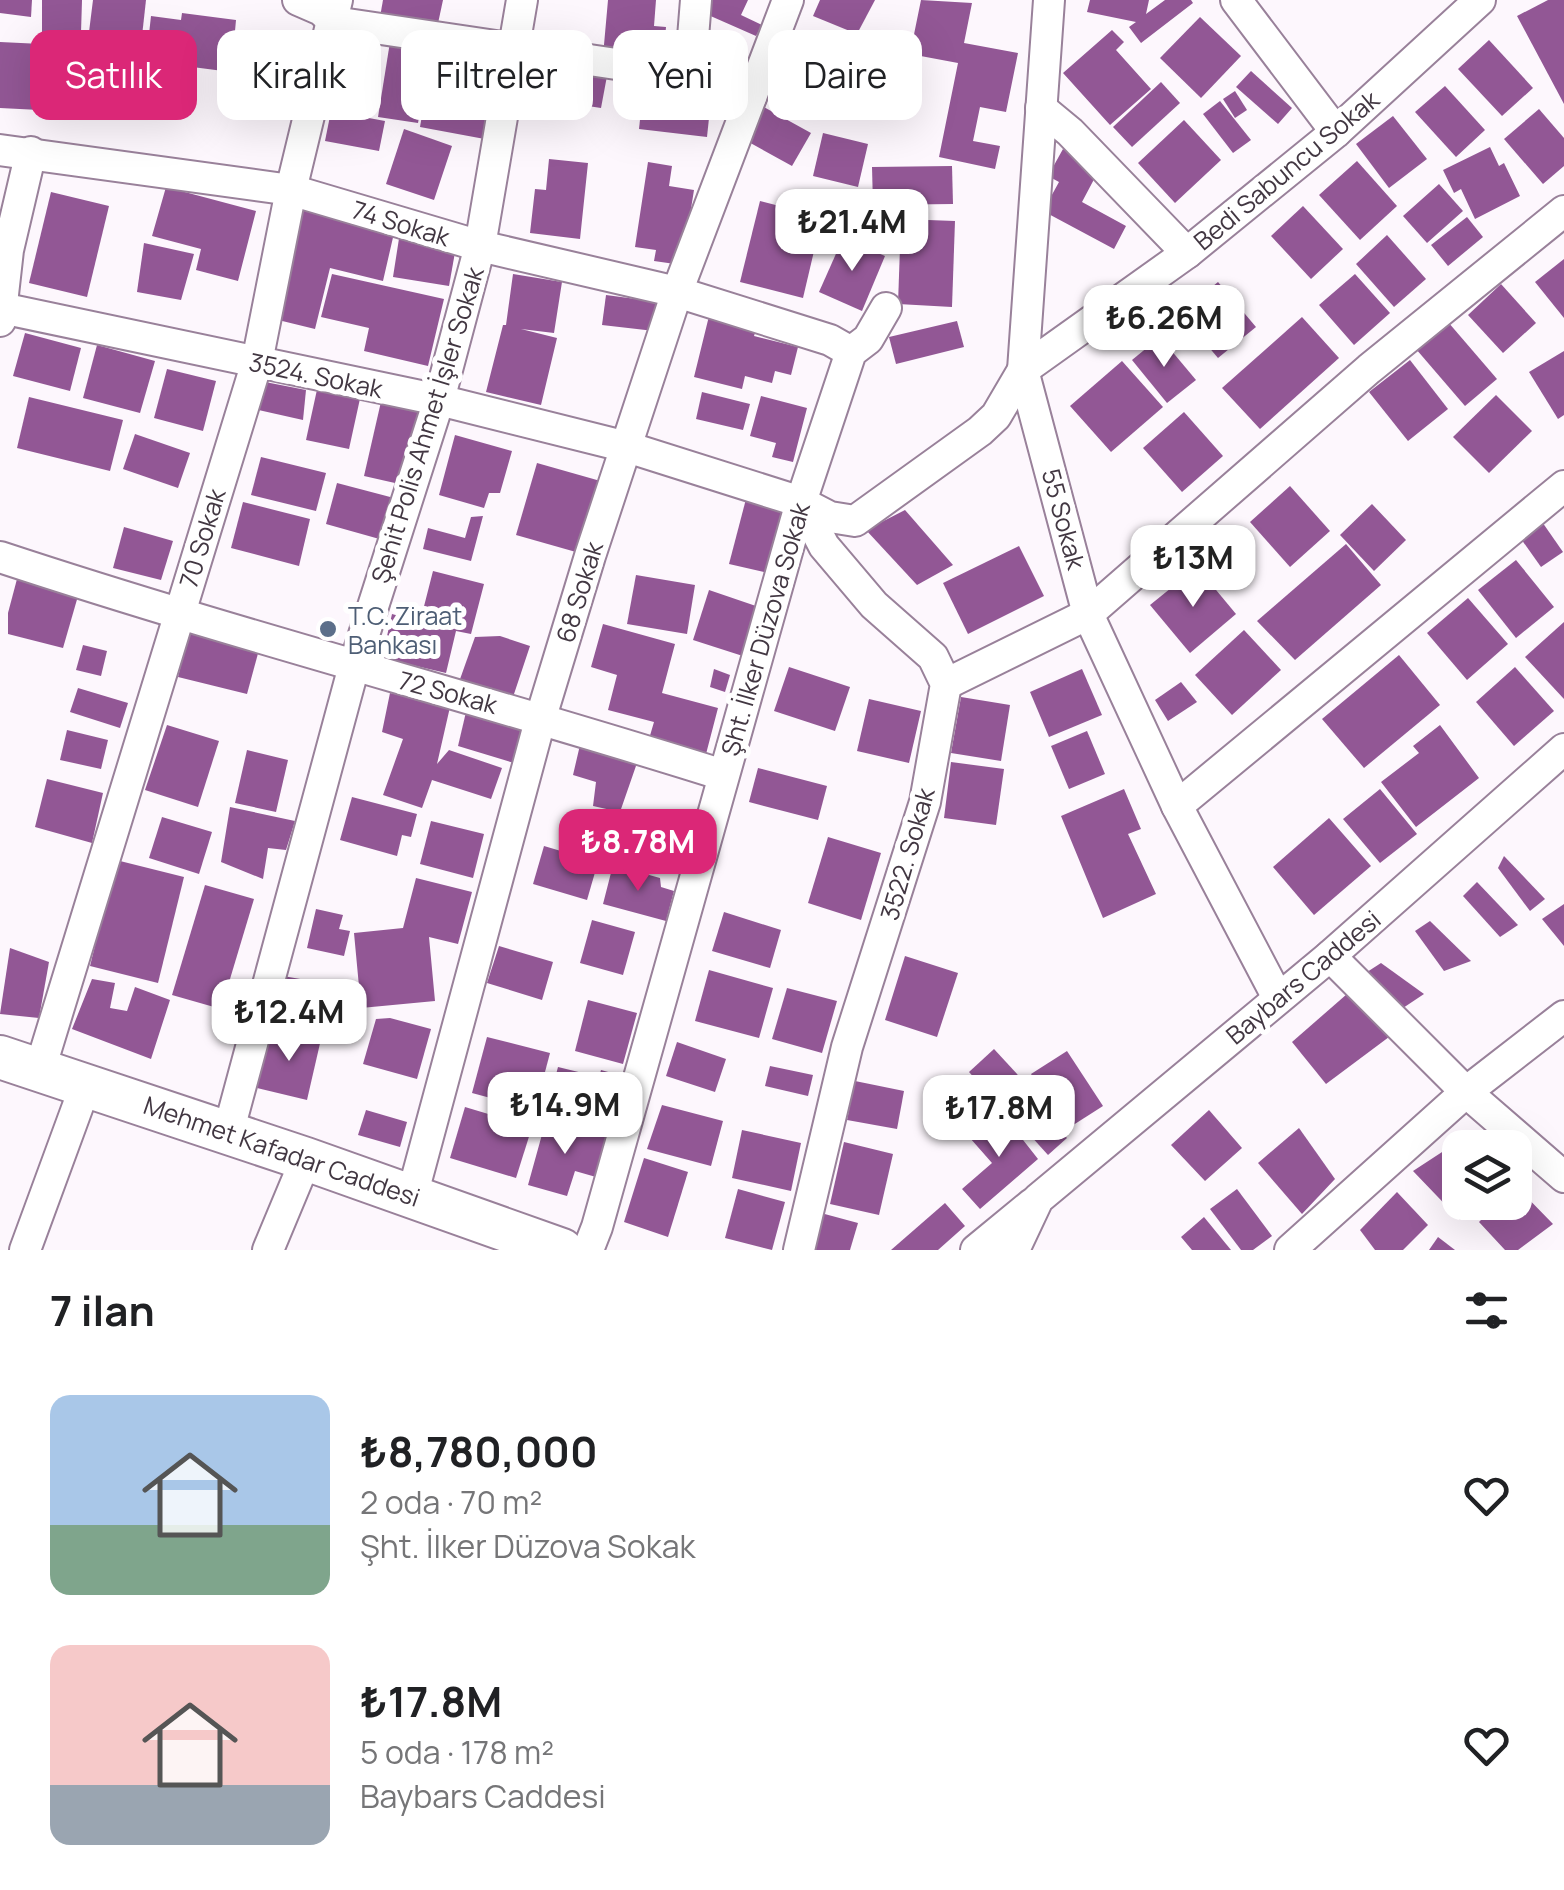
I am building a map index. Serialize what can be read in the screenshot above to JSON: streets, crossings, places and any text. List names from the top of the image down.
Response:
{
  "streets": {
    "main road": ["Mehmet Kafadar Caddesi"],
    "street": [
      "Bedi Sabuncu Sokak",
      "74 Sokak",
      "3524. Sokak",
      "Şehit Polis Ahmet İşler Sokak",
      "55 Sokak",
      "70 Sokak",
      "68 Sokak",
      "Şht. İlker Düzova Sokak",
      "72 Sokak",
      "3522. Sokak",
      "Baybars Caddesi"
    ]
  },
  "crossings": [
    ["Bedi Sabuncu Sokak", "3524. Sokak"],
    ["Bedi Sabuncu Sokak", "55 Sokak"],
    ["Bedi Sabuncu Sokak", "Şht. İlker Düzova Sokak"],
    ["74 Sokak", "Şehit Polis Ahmet İşler Sokak"],
    ["74 Sokak", "70 Sokak"],
    ["74 Sokak", "68 Sokak"],
    ["74 Sokak", "Şht. İlker Düzova Sokak"],
    ["3524. Sokak", "Şehit Polis Ahmet İşler Sokak"],
    ["3524. Sokak", "70 Sokak"],
    ["3524. Sokak", "68 Sokak"],
    ["3524. Sokak", "Şht. İlker Düzova Sokak"],
    ["Şehit Polis Ahmet İşler Sokak", "72 Sokak"],
    ["Şehit Polis Ahmet İşler Sokak", "Mehmet Kafadar Caddesi"],
    ["55 Sokak", "Baybars Caddesi"],
    ["70 Sokak", "72 Sokak"],
    ["70 Sokak", "Mehmet Kafadar Caddesi"],
    ["68 Sokak", "72 Sokak"],
    ["68 Sokak", "Mehmet Kafadar Caddesi"],
    ["Şht. İlker Düzova Sokak", "72 Sokak"]
  ],
  "places": ["T.C. Ziraat Bankası"],
  "page": {
    "chip": [
      "Satılık",
      "Kiralık",
      "Filtreler",
      "Yeni",
      "Daire"
    ],
    "price": [
      "₺21.4M",
      "₺6.26M",
      "₺13M",
      "₺8.78M",
      "₺12.4M",
      "₺14.9M",
      "₺17.8M"
    ],
    "heading": "7 ilan",
    "list": [
      {
        "name": "₺8,780,000",
        "note": "2 oda · 70 m² · Şht. İlker Düzova Sokak"
      },
      {
        "name": "₺17.8M",
        "note": "5 oda · 178 m² · Baybars Caddesi"
      }
    ]
  }
}
